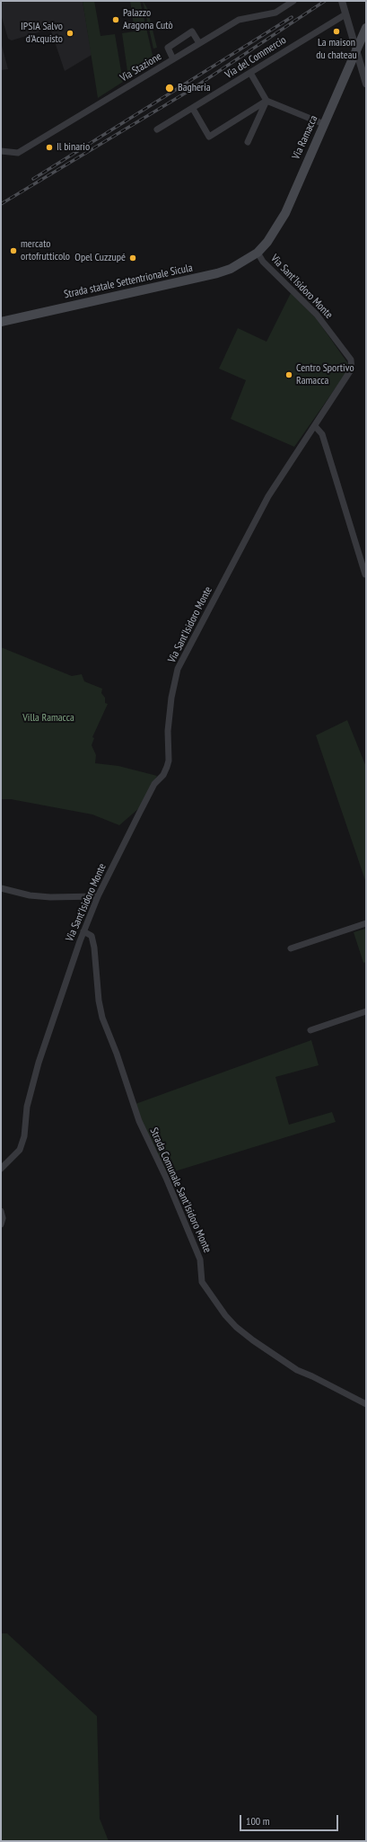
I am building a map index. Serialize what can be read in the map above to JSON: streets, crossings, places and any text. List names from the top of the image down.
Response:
{
  "streets": {
    "main road": ["Via Ramacca", "Strada statale Settentrionale Sicula"],
    "street": [
      "Via del Commercio",
      "Via Stazione",
      "Via Sant'Isidoro Monte",
      "Strada Comunale Sant'Isidoro Monte"
    ]
  },
  "crossings": [
    ["Via Ramacca", "Strada statale Settentrionale Sicula"],
    ["Via Ramacca", "Via Sant'Isidoro Monte"],
    ["Strada statale Settentrionale Sicula", "Via Sant'Isidoro Monte"],
    ["Via Sant'Isidoro Monte", "Strada Comunale Sant'Isidoro Monte"]
  ],
  "parks": ["Villa Ramacca"],
  "places": [
    "Palazzo Aragona Cutò",
    "La maison du chateau",
    "IPSIA Salvo d'Acquisto",
    "Bagheria",
    "Il binario",
    "mercato ortofrutticolo",
    "Opel Cuzzupé",
    "Centro Sportivo Ramacca"
  ],
  "scale_bar": "100 m"
}
